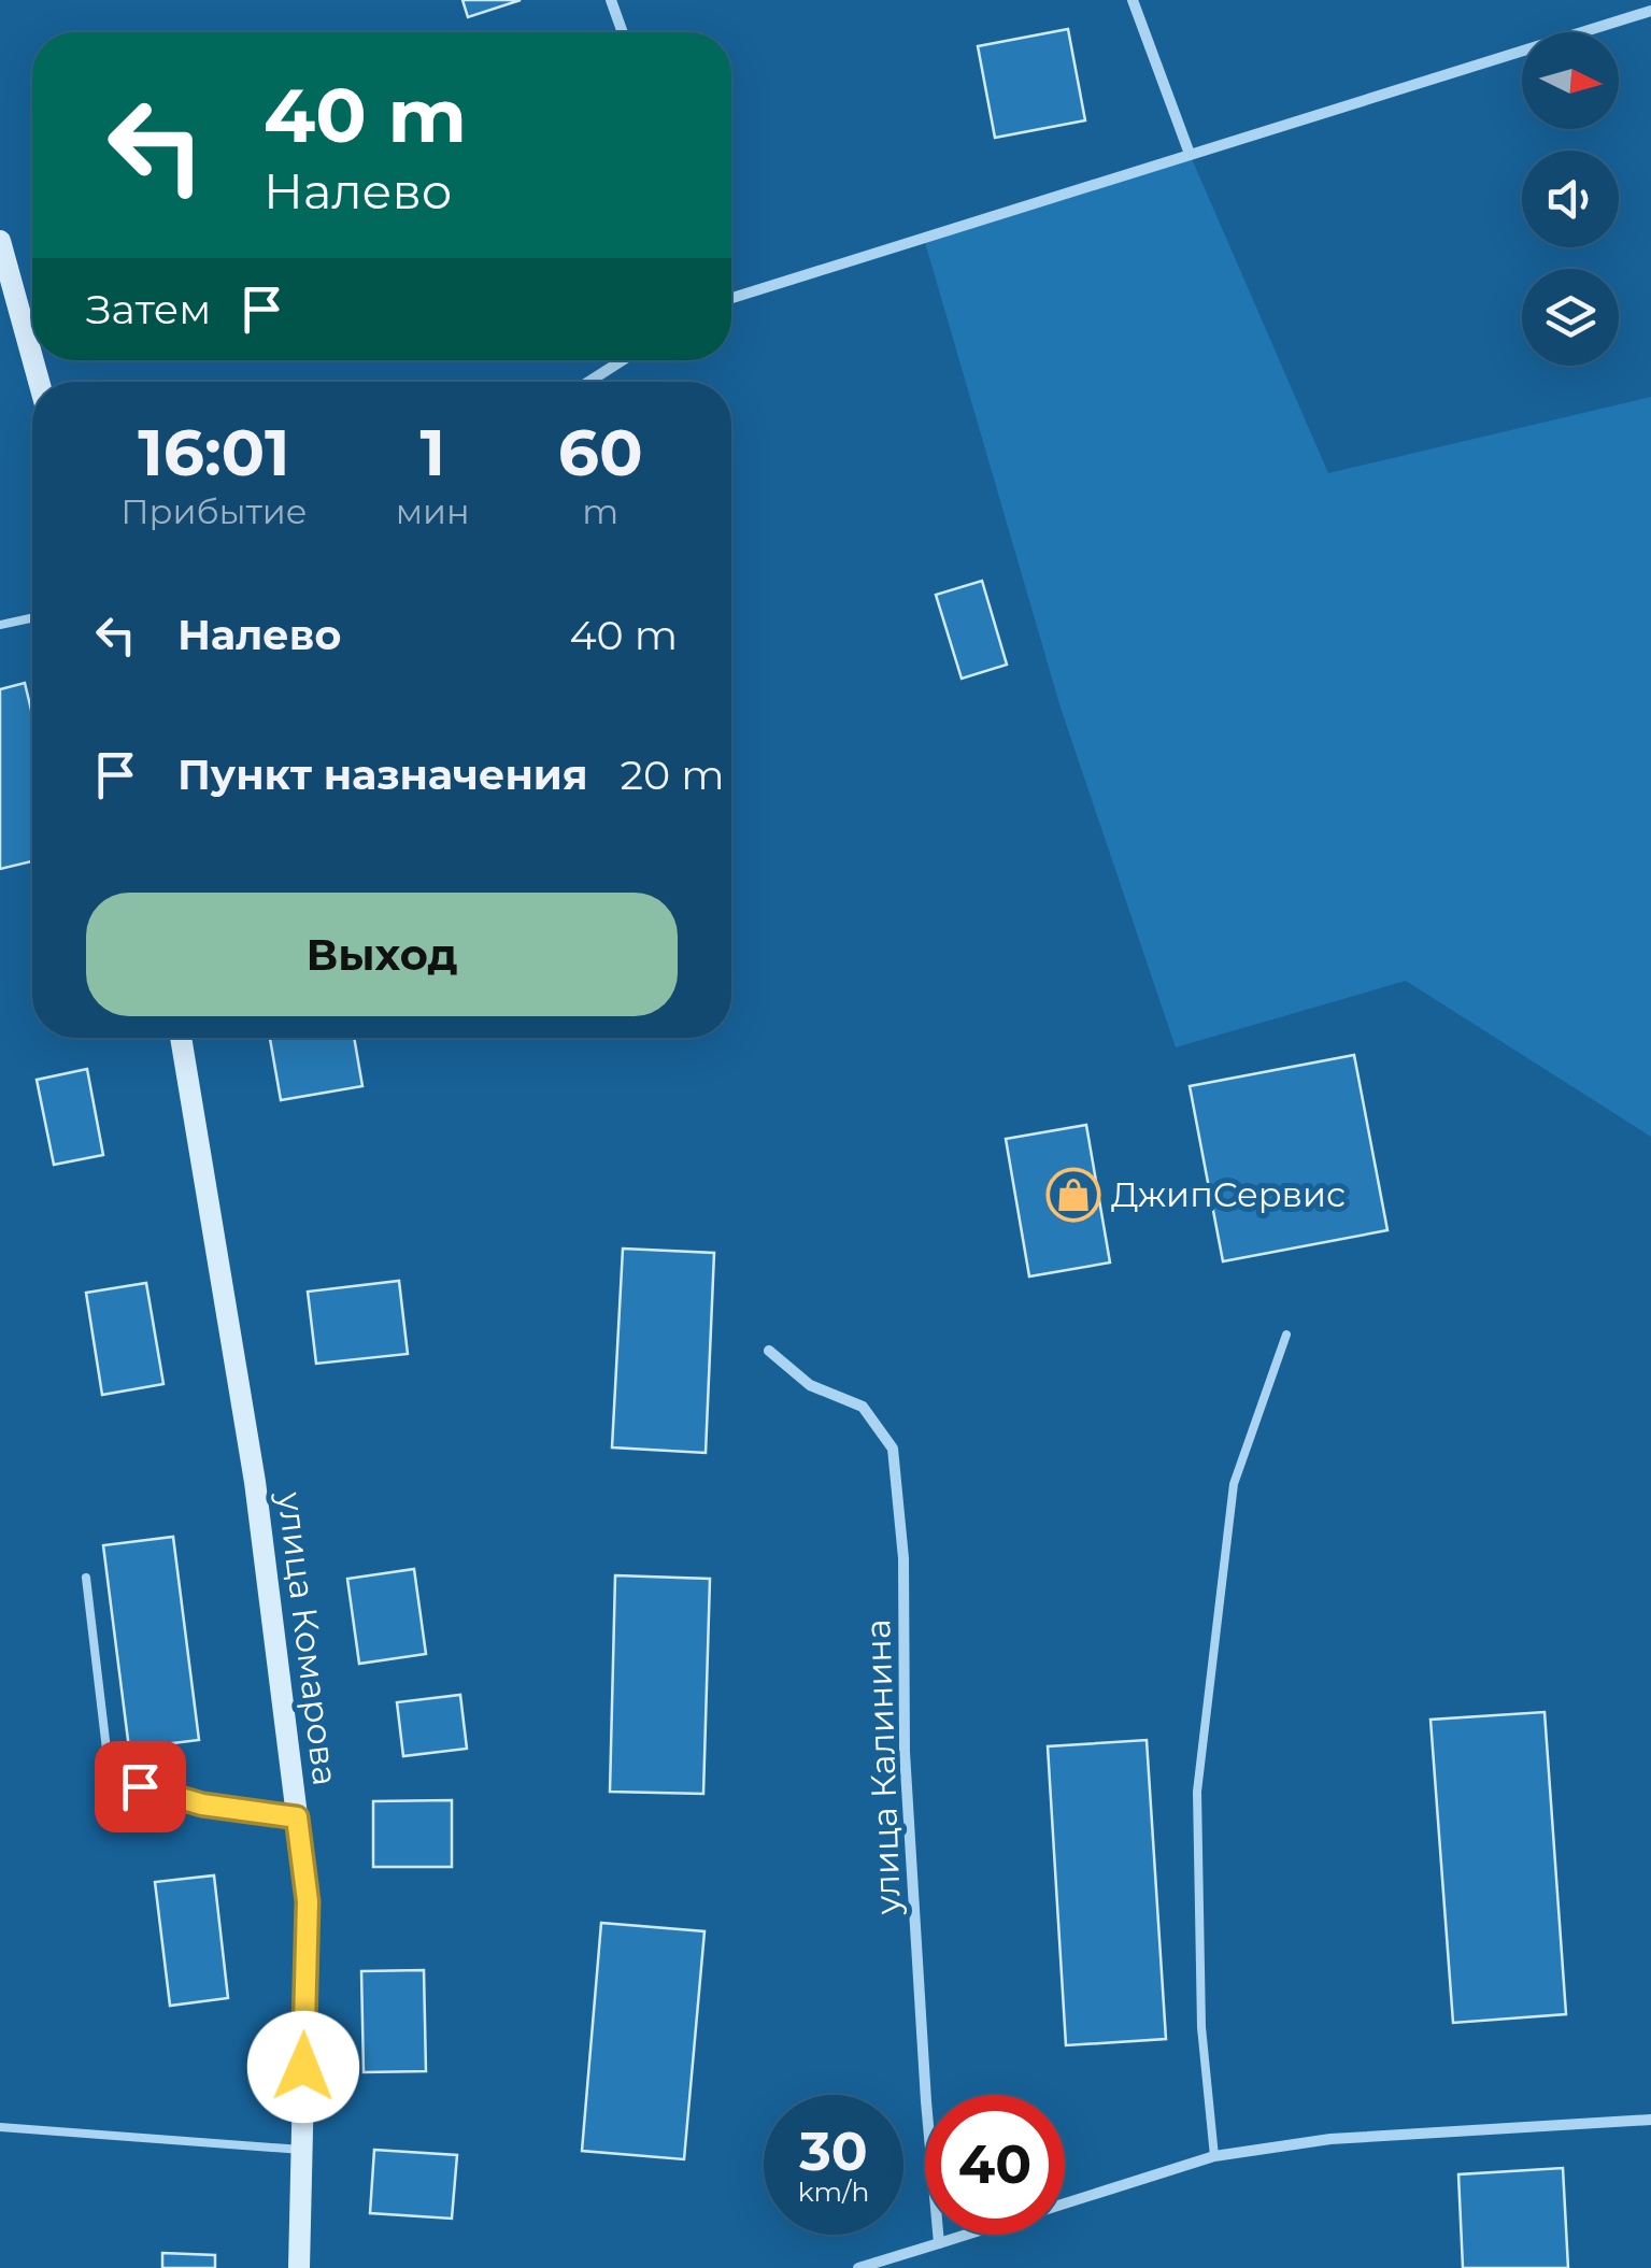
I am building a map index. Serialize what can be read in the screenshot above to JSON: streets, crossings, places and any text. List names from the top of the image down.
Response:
{
  "streets": {
    "street": ["улица Комарова", "улица Калинина"]
  },
  "places": {
    "shop": ["ДжипСервис"]
  },
  "north": "right",
  "page": {
    "turn": ["40 m", "Налево"],
    "then": "Затем",
    "eta": [
      "16:01",
      "Прибытие",
      "1",
      "мин",
      "60",
      "m"
    ],
    "list": [
      {
        "name": "Налево",
        "value": "40 m"
      },
      {
        "name": "Пункт назначения",
        "value": "20 m"
      }
    ],
    "buttons": "Выход",
    "speed": "30 km/h",
    "limit": "40"
  }
}
